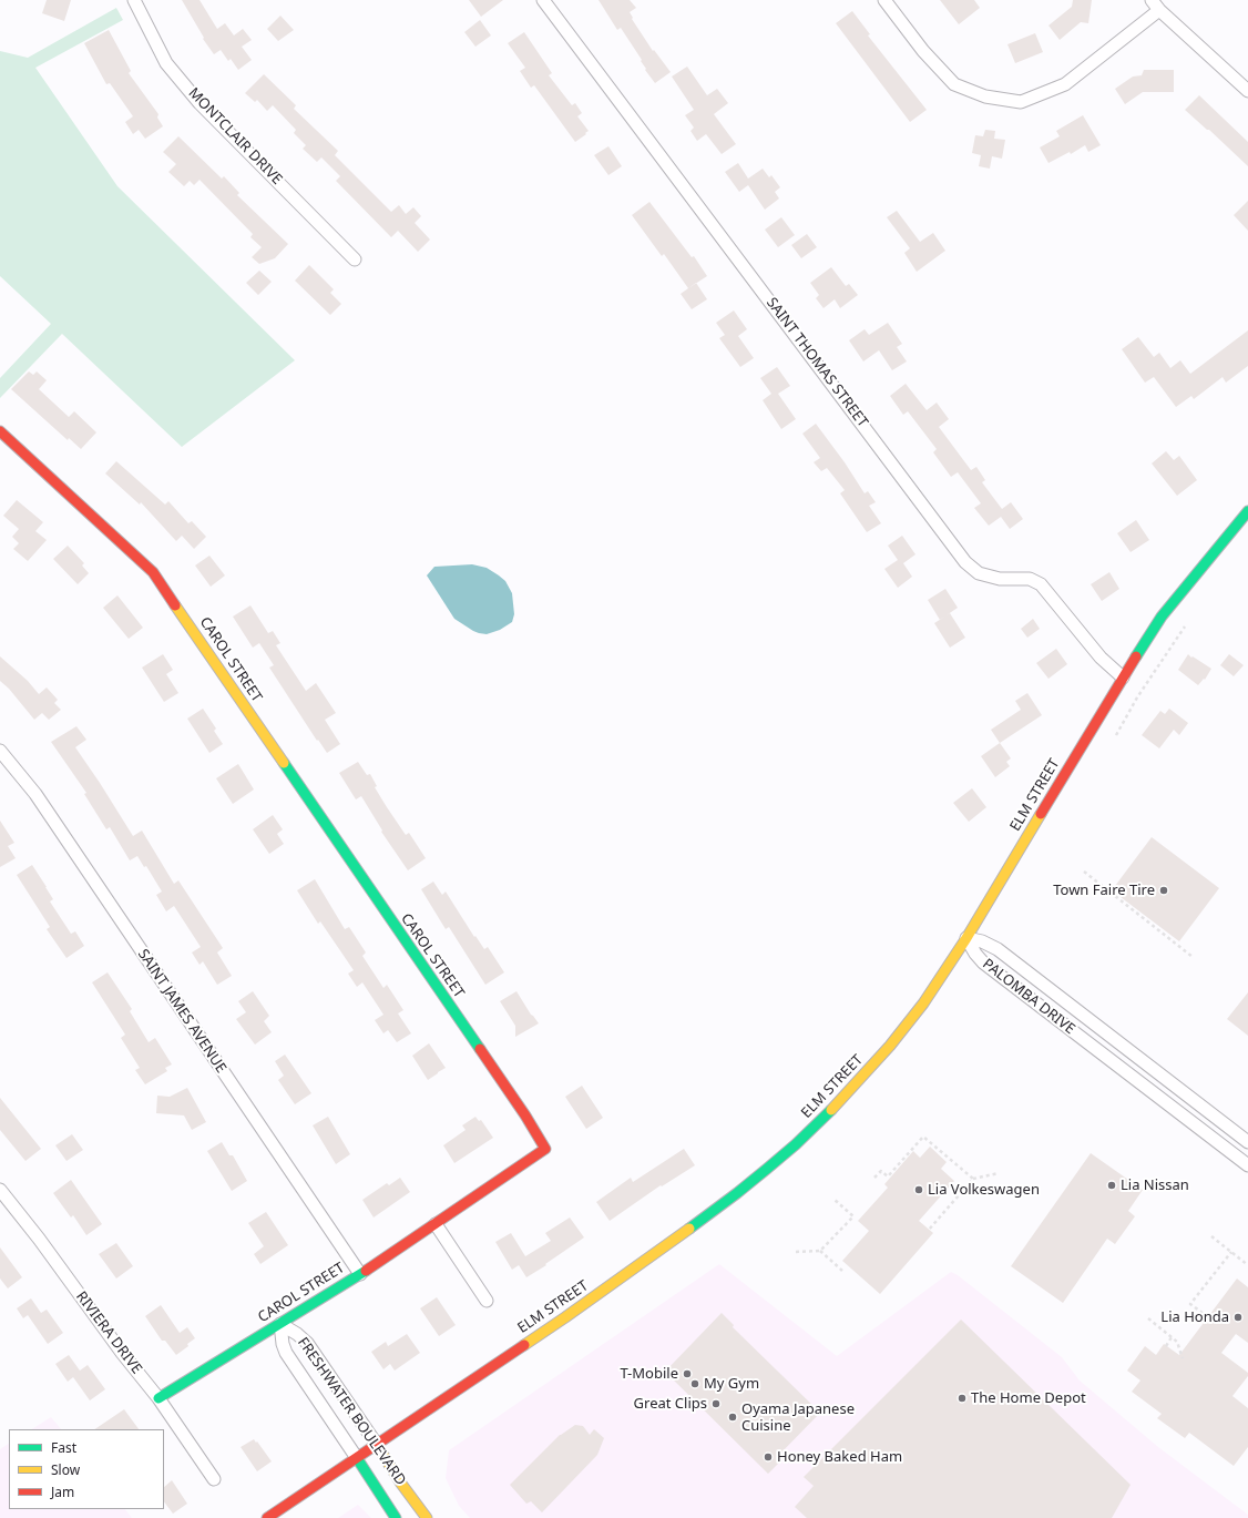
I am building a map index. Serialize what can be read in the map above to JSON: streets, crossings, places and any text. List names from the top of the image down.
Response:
{
  "streets": {
    "street": [
      "MONTCLAIR DRIVE",
      "SAINT THOMAS STREET",
      "CAROL STREET",
      "ELM STREET",
      "PALOMBA DRIVE",
      "SAINT JAMES AVENUE",
      "RIVIERA DRIVE",
      "FRESHWATER BOULEVARD"
    ]
  },
  "crossings": [
    ["SAINT THOMAS STREET", "ELM STREET"],
    ["CAROL STREET", "SAINT JAMES AVENUE"],
    ["CAROL STREET", "RIVIERA DRIVE"],
    ["CAROL STREET", "FRESHWATER BOULEVARD"],
    ["ELM STREET", "PALOMBA DRIVE"],
    ["ELM STREET", "FRESHWATER BOULEVARD"]
  ],
  "places": [
    "Town Faire Tire",
    "Lia Nissan",
    "Lia Volkeswagen",
    "Lia Honda",
    "T-Mobile",
    "My Gym",
    "The Home Depot",
    "Great Clips",
    "Oyama Japanese Cuisine",
    "Honey Baked Ham"
  ],
  "legend": ["Fast", "Slow", "Jam"]
}
